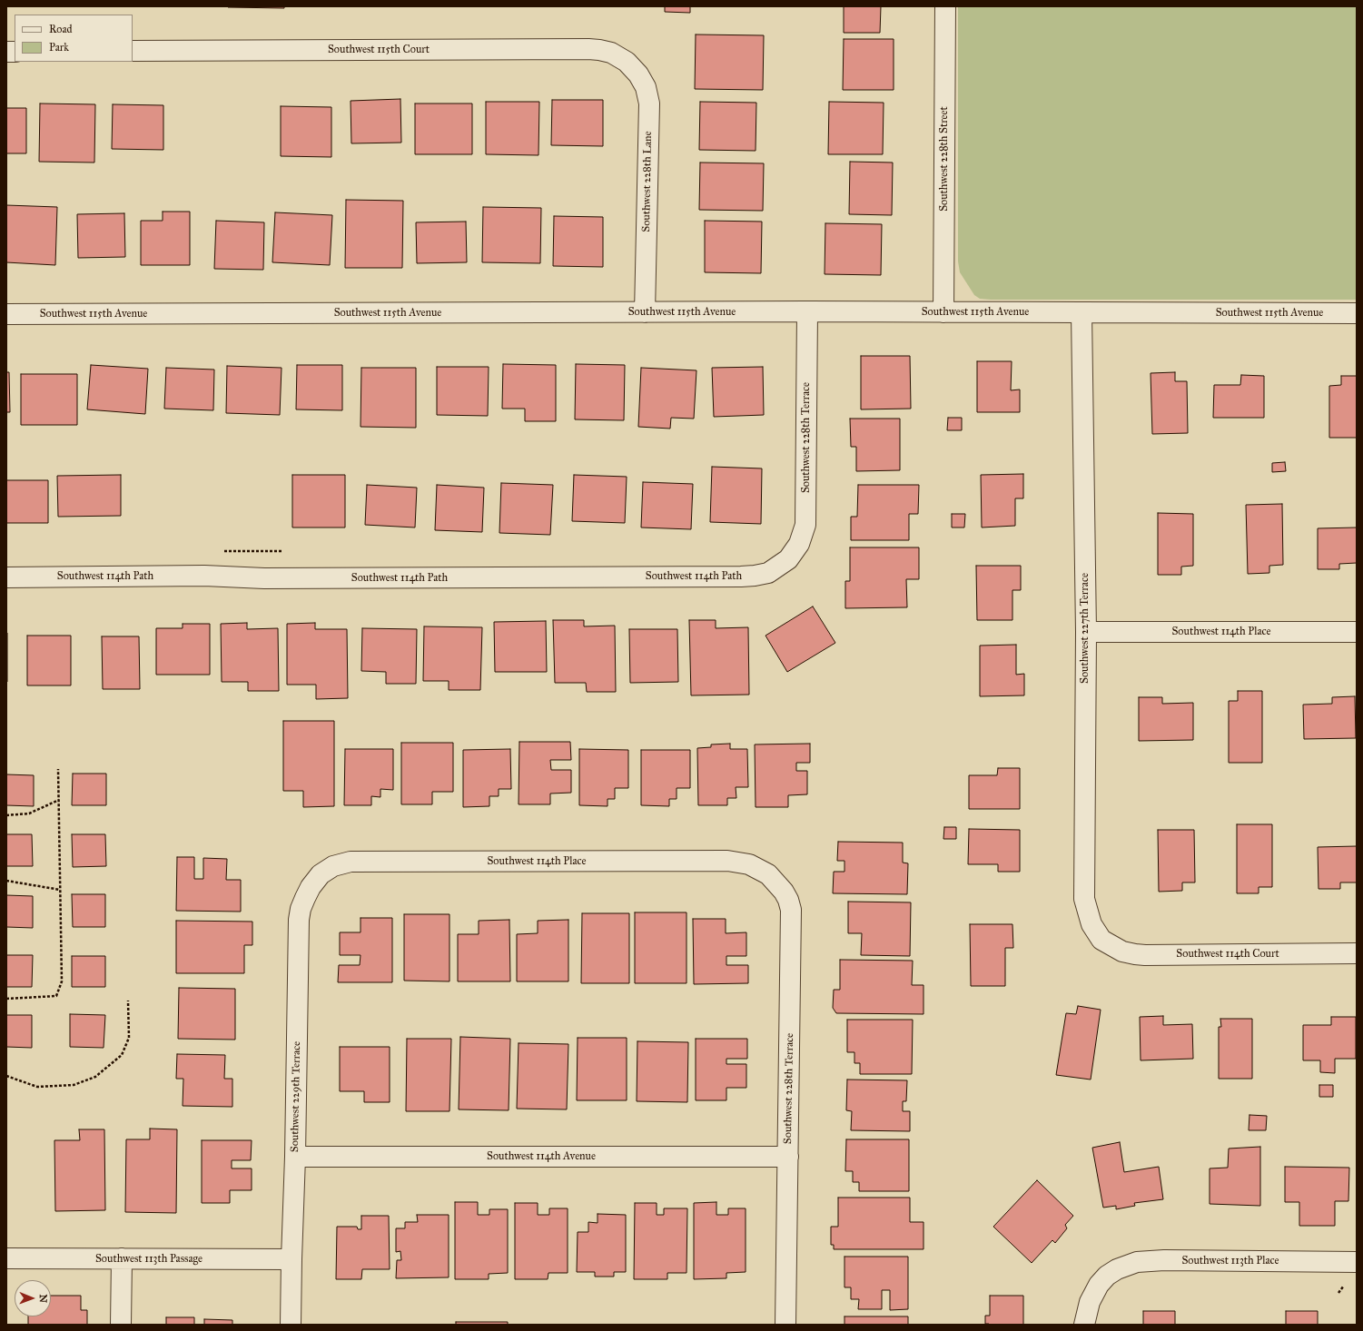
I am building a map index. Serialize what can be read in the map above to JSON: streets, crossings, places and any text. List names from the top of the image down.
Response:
{
  "streets": {
    "street": [
      "Southwest 115th Court",
      "Southwest 228th Street",
      "Southwest 228th Lane",
      "Southwest 115th Avenue",
      "Southwest 228th Terrace",
      "Southwest 114th Path",
      "Southwest 227th Terrace",
      "Southwest 114th Place",
      "Southwest 114th Court",
      "Southwest 229th Terrace",
      "Southwest 114th Avenue",
      "Southwest 113th Passage",
      "Southwest 113th Place"
    ]
  },
  "crossings": [
    ["Southwest 115th Court", "Southwest 228th Lane"],
    ["Southwest 228th Street", "Southwest 115th Avenue"],
    ["Southwest 228th Lane", "Southwest 115th Avenue"],
    ["Southwest 115th Avenue", "Southwest 228th Terrace"],
    ["Southwest 115th Avenue", "Southwest 227th Terrace"],
    ["Southwest 228th Terrace", "Southwest 114th Path"],
    ["Southwest 228th Terrace", "Southwest 114th Place"],
    ["Southwest 228th Terrace", "Southwest 114th Avenue"],
    ["Southwest 227th Terrace", "Southwest 114th Place"],
    ["Southwest 227th Terrace", "Southwest 114th Court"],
    ["Southwest 114th Place", "Southwest 229th Terrace"],
    ["Southwest 229th Terrace", "Southwest 114th Avenue"],
    ["Southwest 229th Terrace", "Southwest 113th Passage"]
  ],
  "legend": ["Road", "Park"],
  "north": "right"
}
